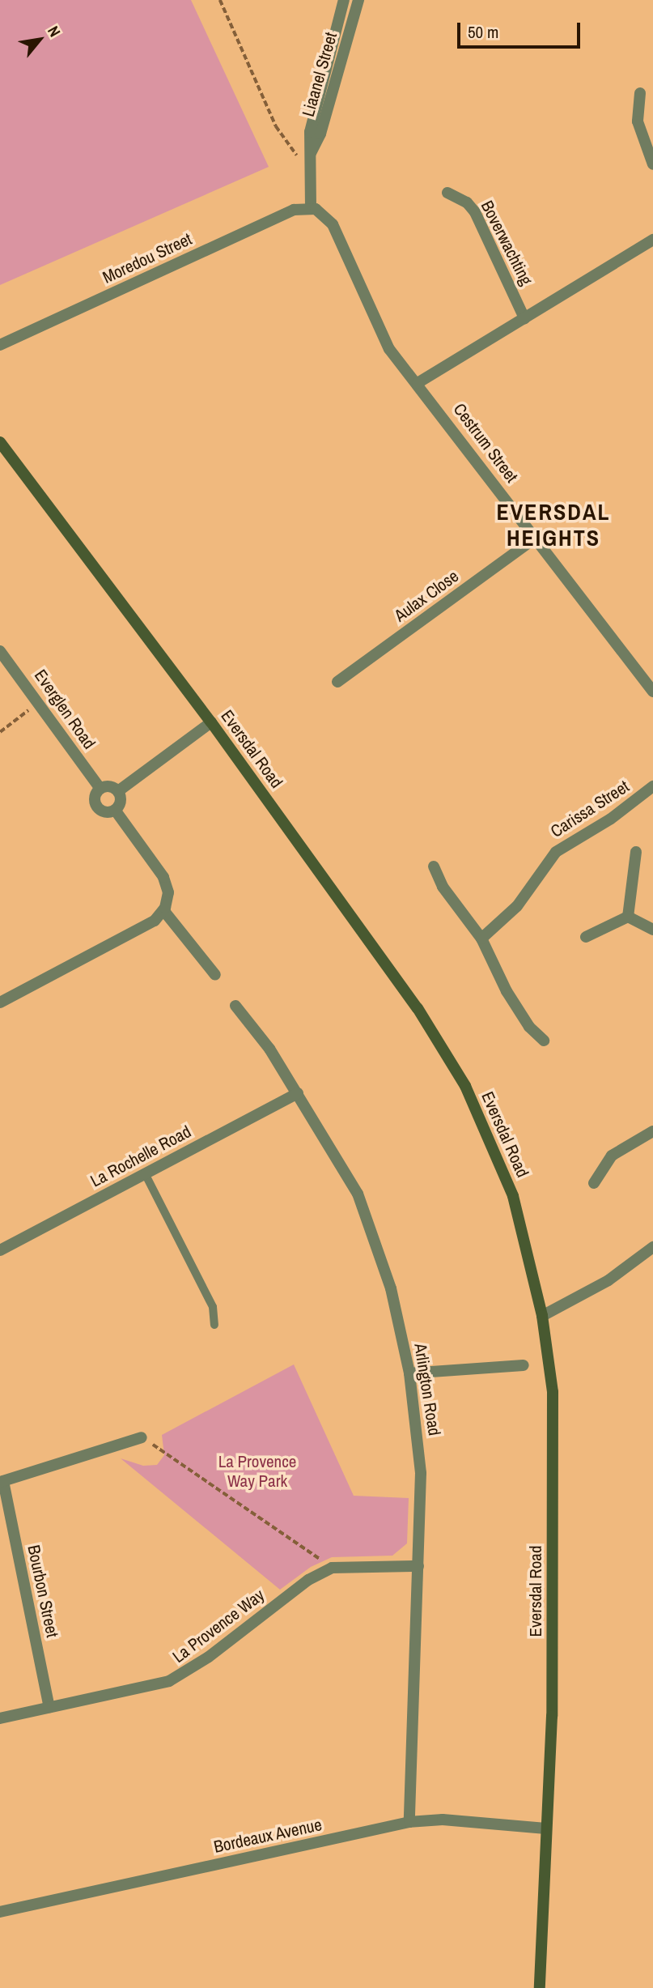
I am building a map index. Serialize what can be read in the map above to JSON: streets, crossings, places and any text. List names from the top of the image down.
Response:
{
  "streets": {
    "street": [
      "Liaanel Street",
      "Boverwachting",
      "Moredou Street",
      "Cestrum Street",
      "Aulax Close",
      "Everglen Road",
      "Eversdal Road",
      "Carissa Street",
      "La Rochelle Road",
      "Arlington Road",
      "Bourbon Street",
      "La Provence Way",
      "Bordeaux Avenue"
    ]
  },
  "crossings": [
    ["Liaanel Street", "Moredou Street"],
    ["Liaanel Street", "Cestrum Street"],
    ["Moredou Street", "Cestrum Street"],
    ["Cestrum Street", "Aulax Close"],
    ["Eversdal Road", "Bordeaux Avenue"],
    ["La Rochelle Road", "Arlington Road"],
    ["Arlington Road", "La Provence Way"],
    ["Arlington Road", "Bordeaux Avenue"],
    ["Bourbon Street", "La Provence Way"]
  ],
  "districts": ["EVERSDAL HEIGHTS"],
  "parks": ["La Provence Way Park"],
  "scale_bar": "50 m",
  "north": "top right"
}
